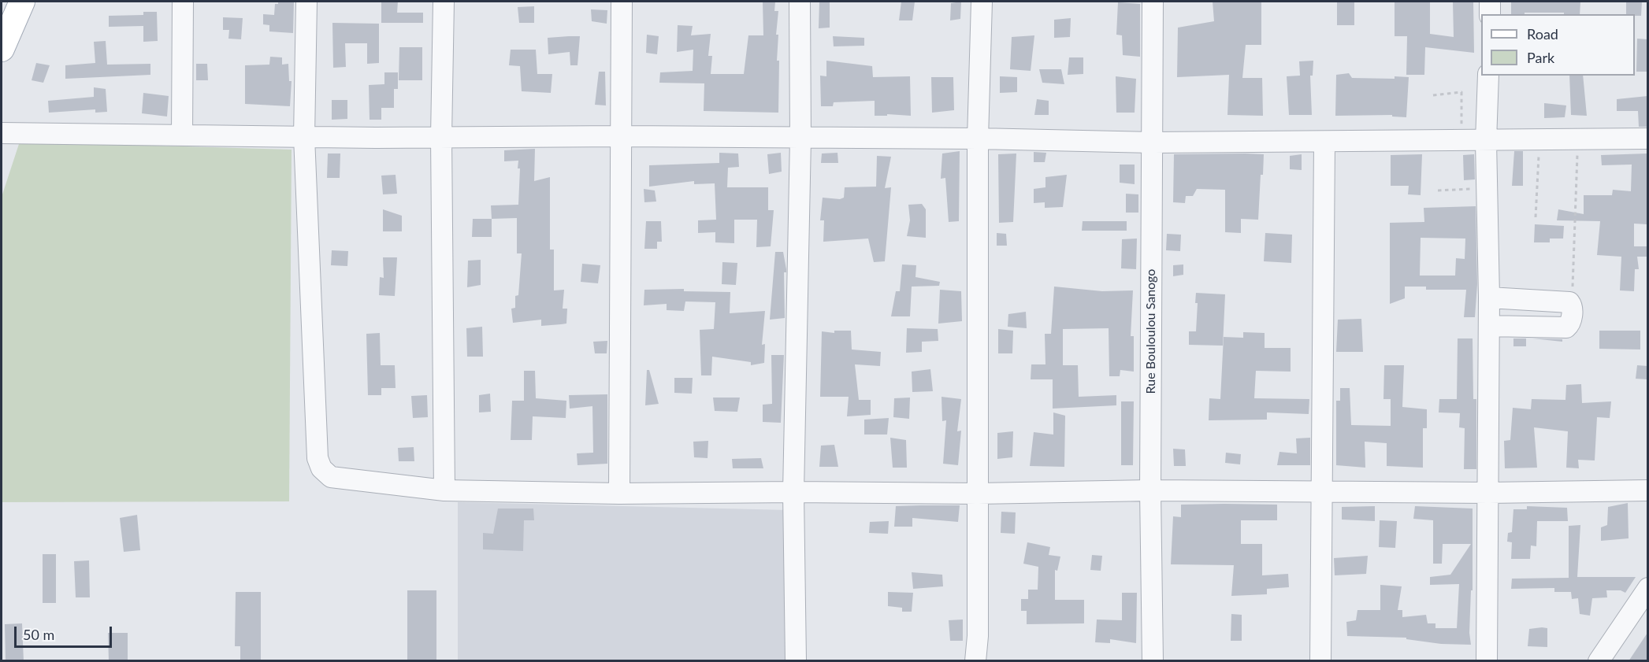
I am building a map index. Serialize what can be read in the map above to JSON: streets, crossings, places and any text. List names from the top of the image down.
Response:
{
  "streets": {
    "street": ["Rue Bouloulou Sanogo"]
  },
  "legend": ["Road", "Park"],
  "scale_bar": "50 m"
}
